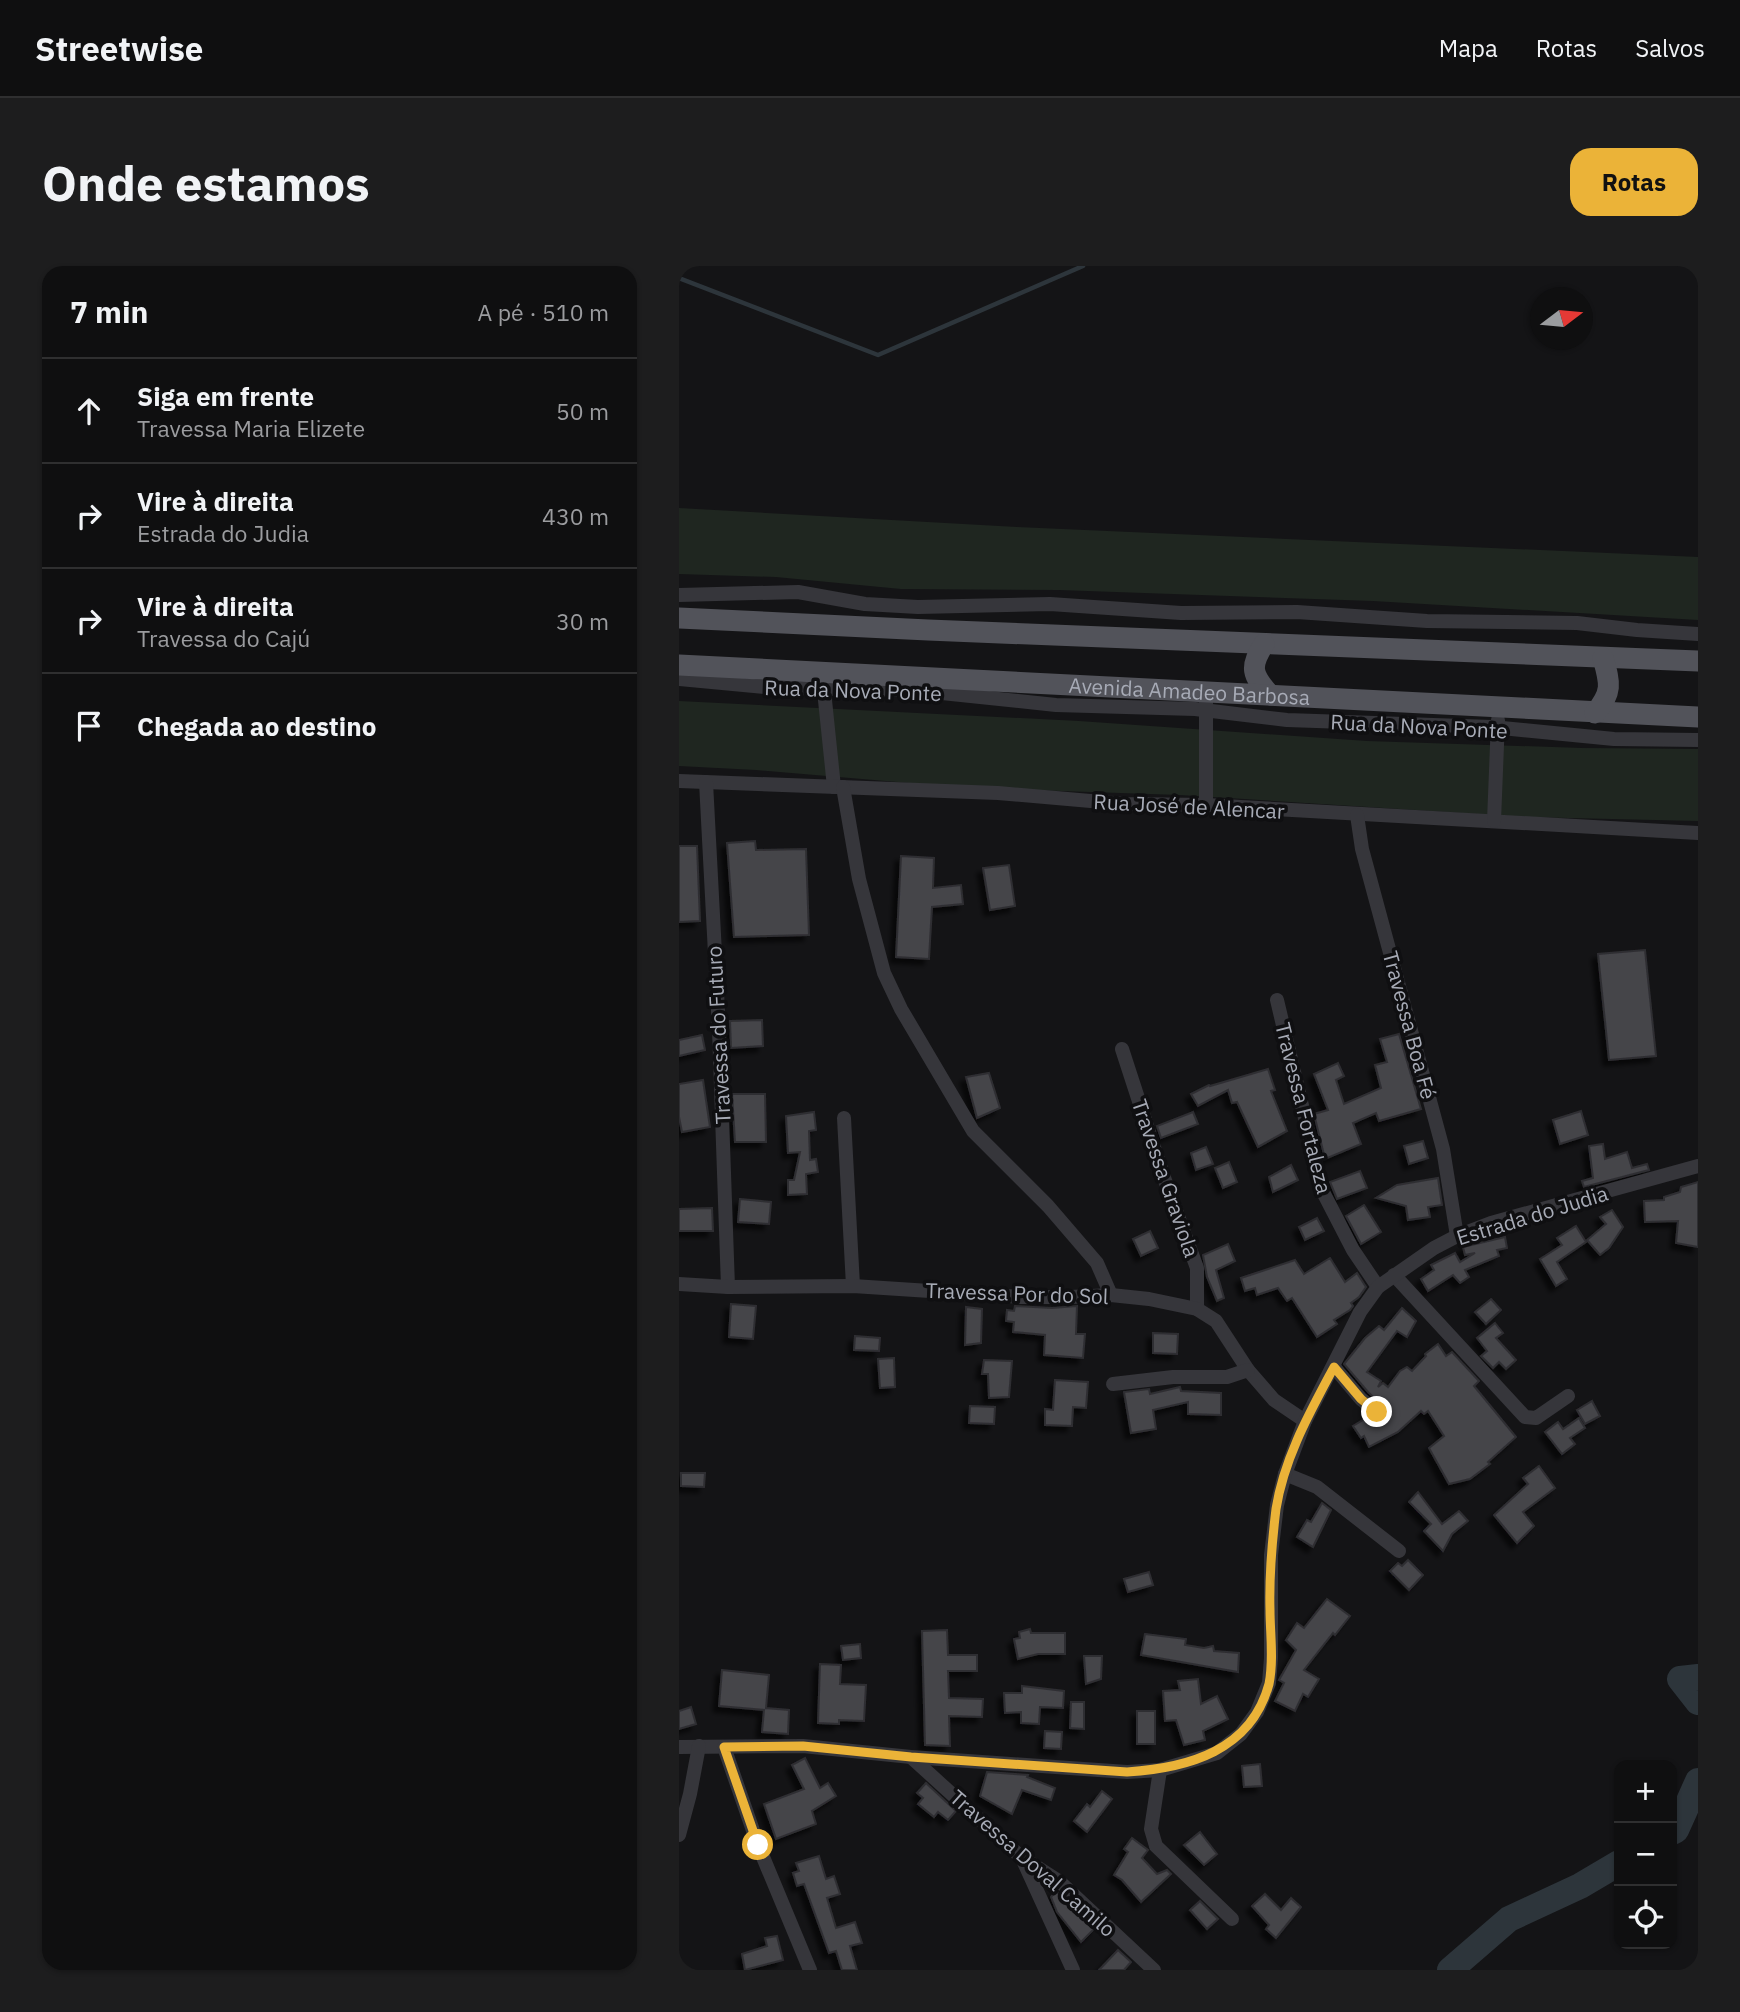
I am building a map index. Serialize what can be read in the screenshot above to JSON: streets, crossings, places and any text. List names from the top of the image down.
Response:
{
  "streets": {
    "main road": ["Avenida Amadeo Barbosa"],
    "street": [
      "Rua da Nova Ponte",
      "Rua José de Alencar",
      "Travessa Boa Fé",
      "Travessa do Futuro",
      "Travessa Fortaleza",
      "Travessa Graviola",
      "Estrada do Judia",
      "Travessa Por do Sol",
      "Travessa Doval Camilo"
    ]
  },
  "crossings": [
    ["Rua da Nova Ponte", "Avenida Amadeo Barbosa"],
    ["Rua José de Alencar", "Travessa Boa Fé"],
    ["Rua José de Alencar", "Travessa do Futuro"],
    ["Travessa Boa Fé", "Estrada do Judia"],
    ["Travessa do Futuro", "Travessa Por do Sol"],
    ["Travessa Fortaleza", "Estrada do Judia"],
    ["Travessa Graviola", "Travessa Por do Sol"],
    ["Estrada do Judia", "Travessa Por do Sol"],
    ["Estrada do Judia", "Travessa Doval Camilo"]
  ],
  "north": "right",
  "page": {
    "header": "Streetwise",
    "nav": ["Mapa", "Rotas", "Salvos"],
    "buttons": "Rotas",
    "title": "Onde estamos",
    "heading": ["7 min", "A pé · 510 m"],
    "list": [
      ["Siga em frente", "Travessa Maria Elizete", "50 m"],
      ["Vire à direita", "Estrada do Judia", "430 m"],
      ["Vire à direita", "Travessa do Cajú", "30 m"],
      "Chegada ao destino"
    ],
    "map_buttons": ["+", "−"]
  }
}
